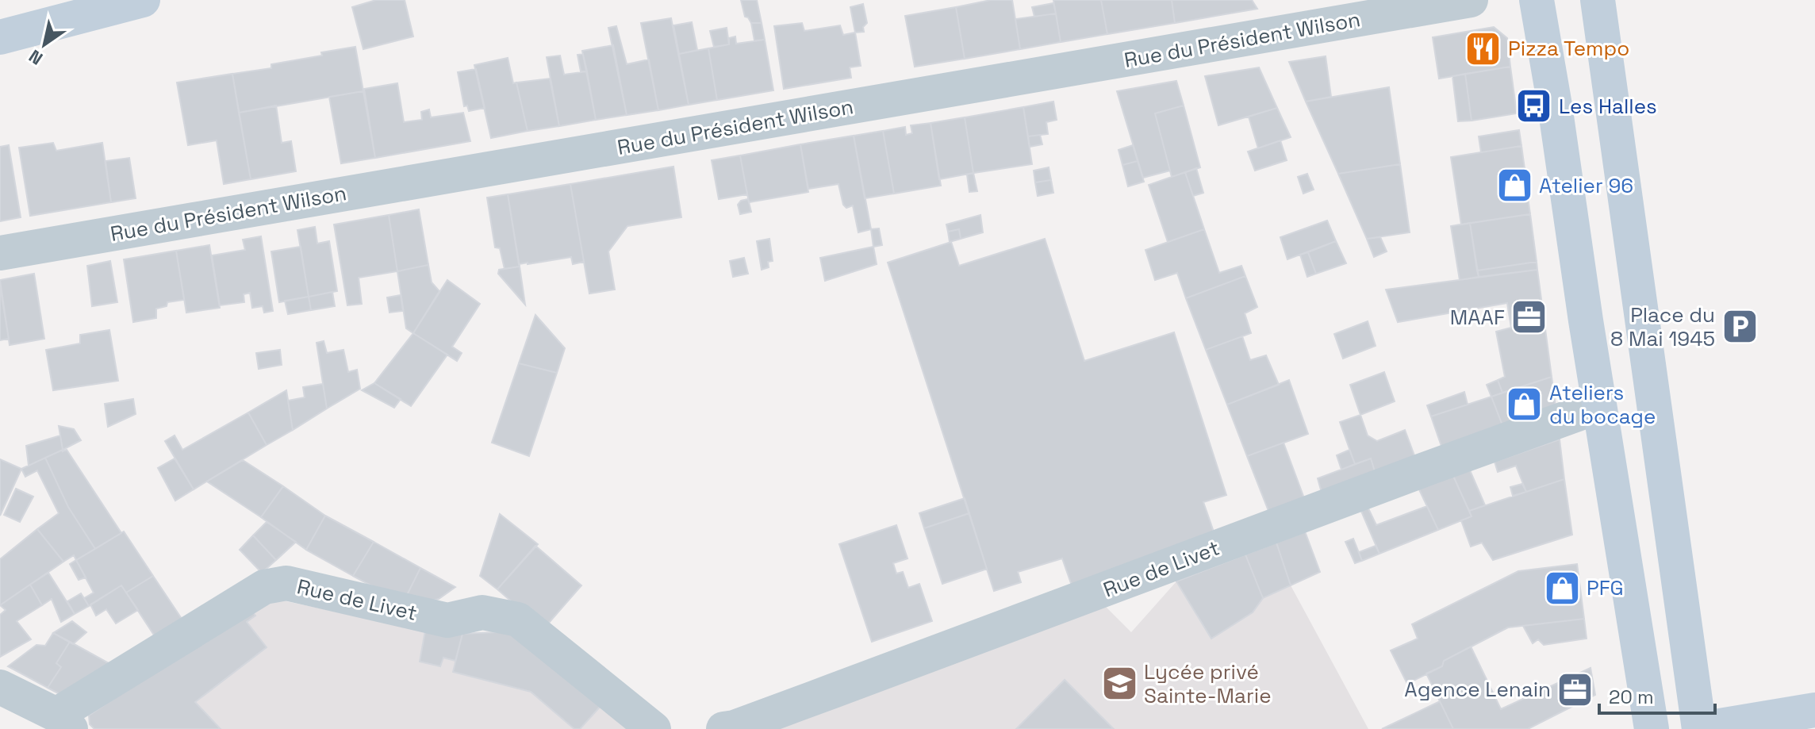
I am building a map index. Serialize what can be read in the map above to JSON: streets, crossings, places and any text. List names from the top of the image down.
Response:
{
  "streets": {
    "street": ["Rue du Président Wilson", "Rue de Livet"]
  },
  "places": {
    "restaurant": ["Pizza Tempo"],
    "bus stop": ["Les Halles"],
    "shop": ["Atelier 96", "Ateliers du bocage", "PFG"],
    "office": ["MAAF", "Agence Lenain"],
    "parking": ["Place du 8 Mai 1945"],
    "school or university": ["Lycée privé Sainte-Marie"]
  },
  "scale_bar": "20 m",
  "north": "bottom left"
}
